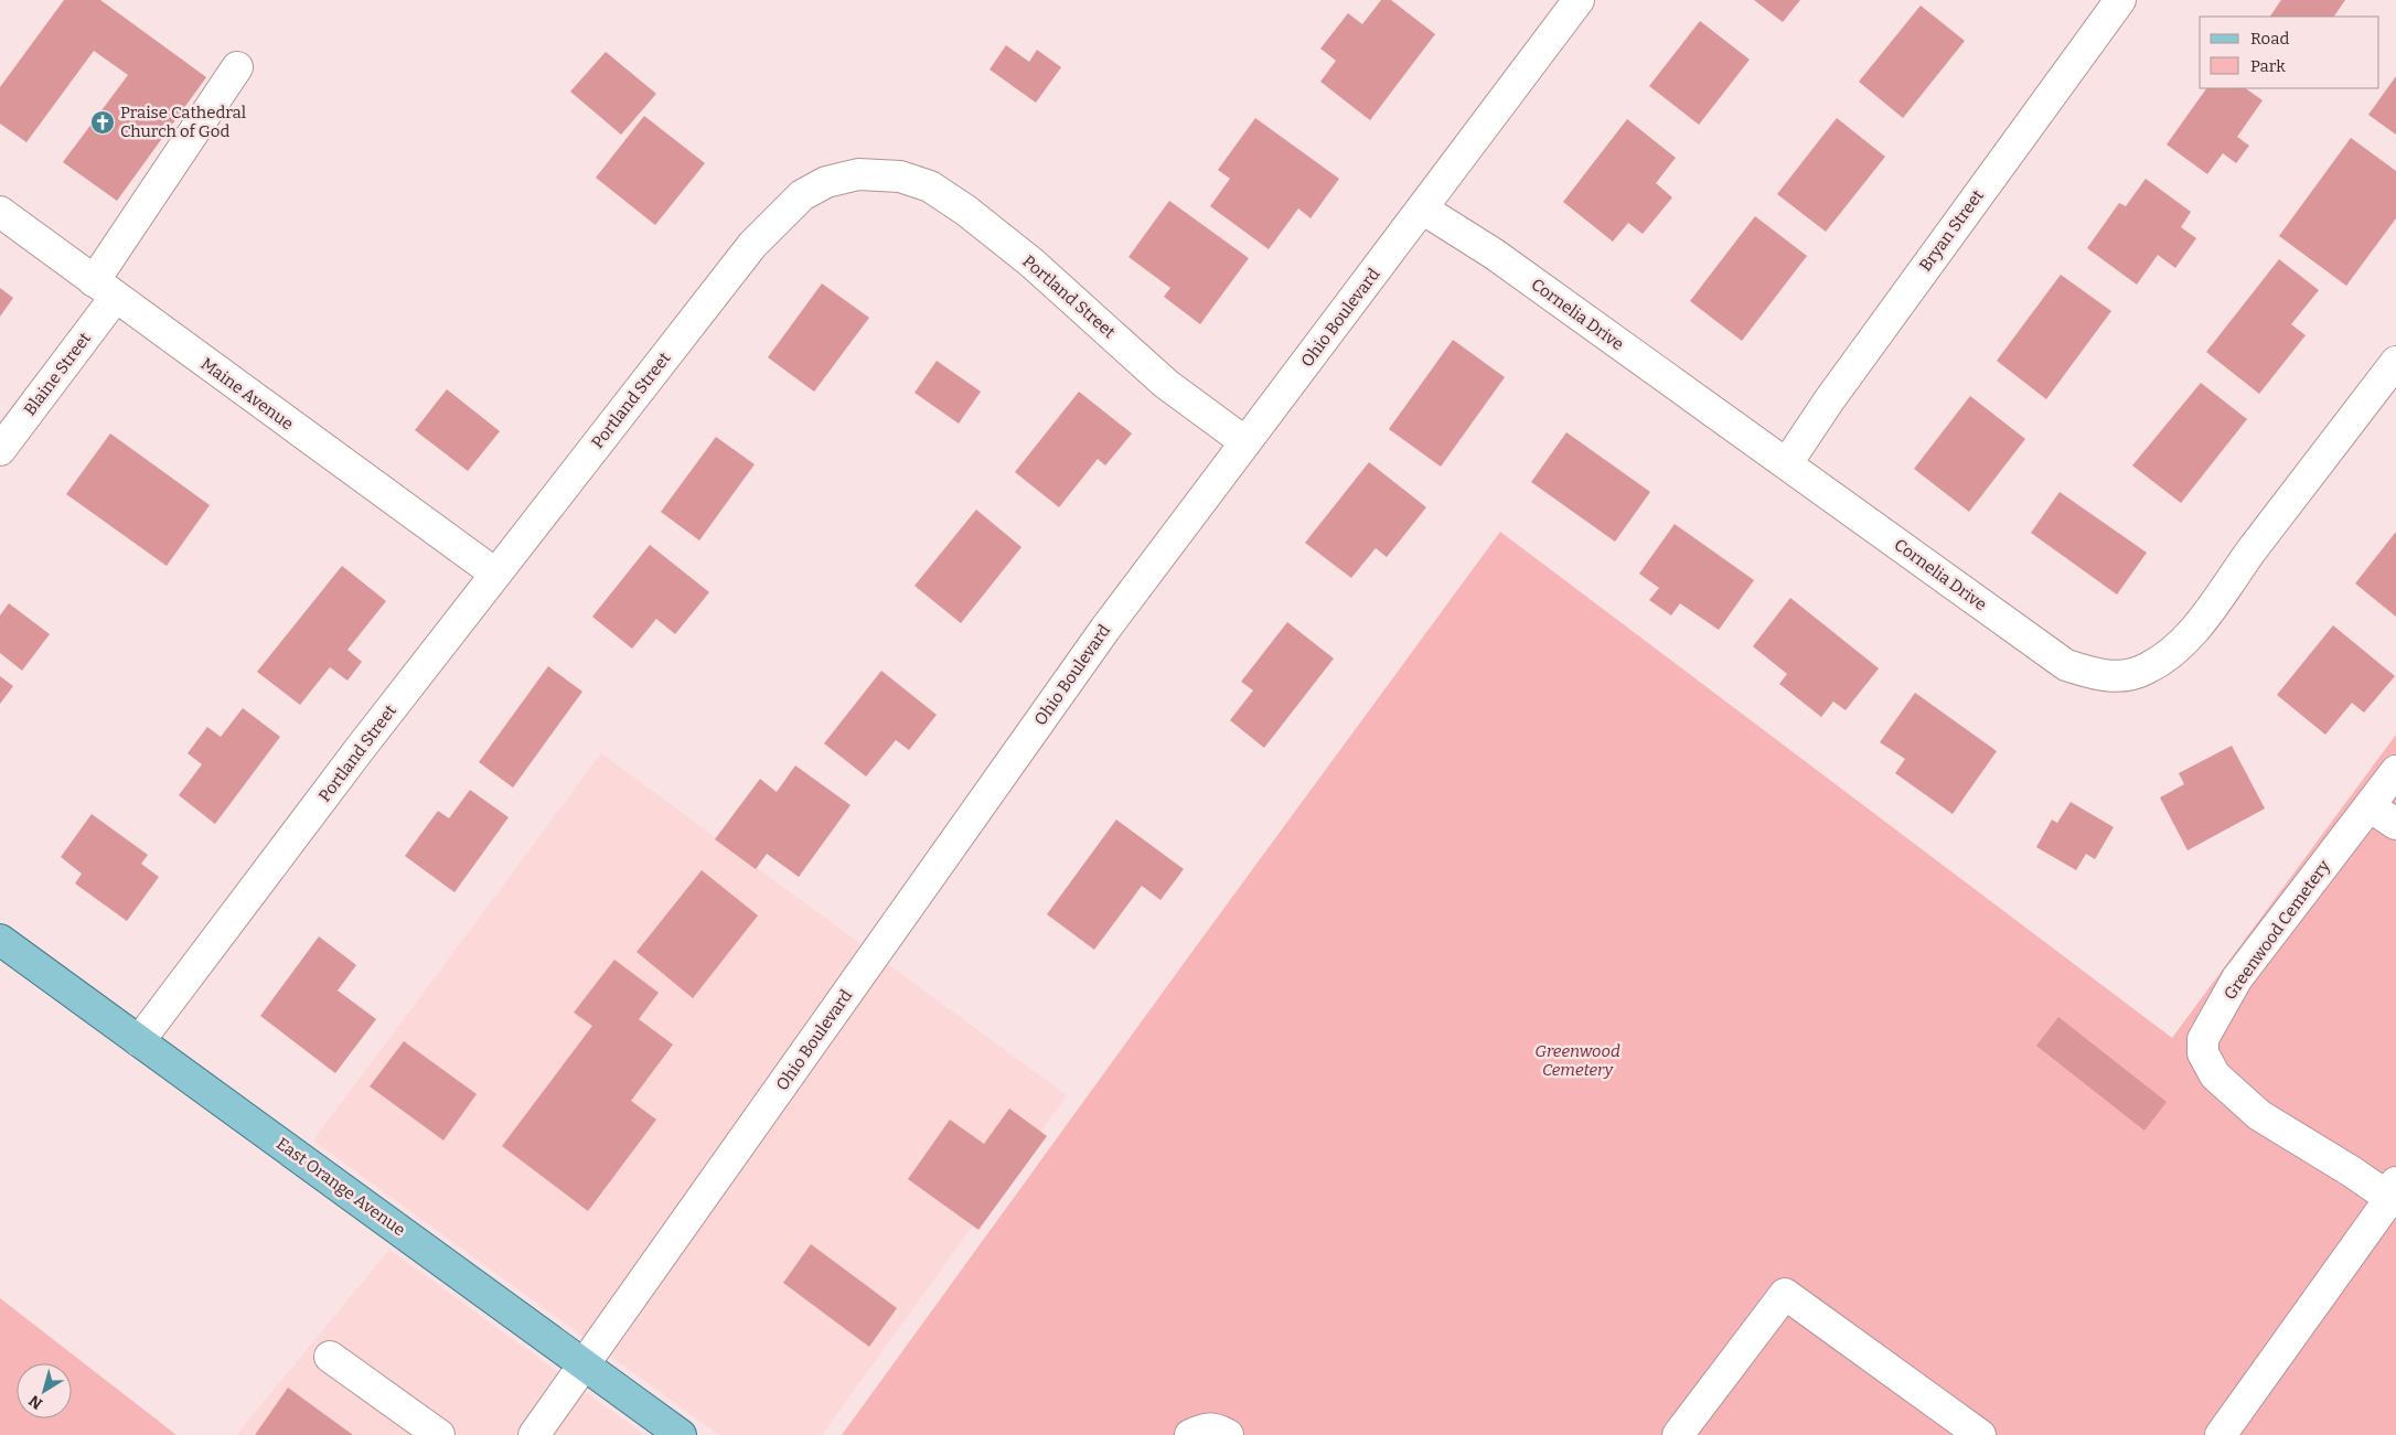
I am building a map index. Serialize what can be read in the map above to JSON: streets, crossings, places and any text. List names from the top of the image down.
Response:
{
  "streets": {
    "main road": ["East Orange Avenue"],
    "street": [
      "Bryan Street",
      "Portland Street",
      "Cornelia Drive",
      "Ohio Boulevard",
      "Blaine Street",
      "Maine Avenue",
      "Greenwood Cemetery"
    ]
  },
  "crossings": [
    ["Bryan Street", "Cornelia Drive"],
    ["Portland Street", "Ohio Boulevard"],
    ["Portland Street", "Maine Avenue"],
    ["Portland Street", "East Orange Avenue"],
    ["Cornelia Drive", "Ohio Boulevard"],
    ["Ohio Boulevard", "East Orange Avenue"],
    ["Blaine Street", "Maine Avenue"]
  ],
  "parks": ["Greenwood Cemetery"],
  "places": {
    "church": ["Praise Cathedral Church of God"]
  },
  "legend": ["Road", "Park"],
  "north": "bottom left"
}
